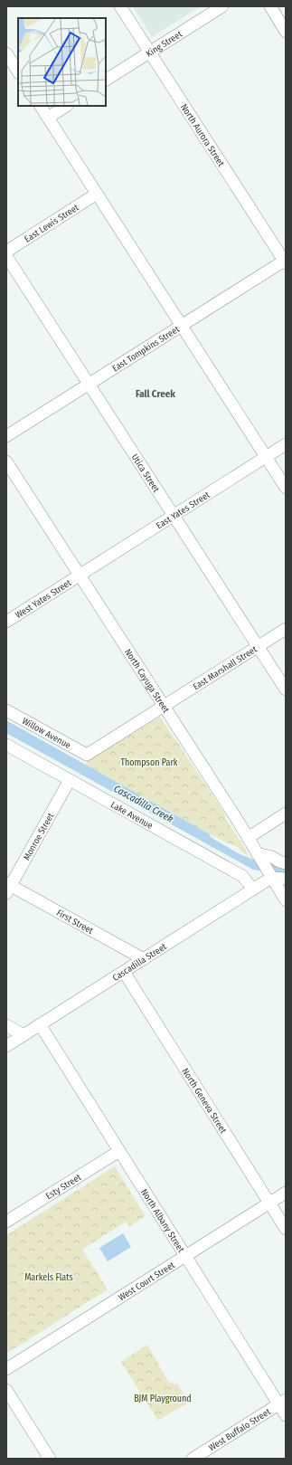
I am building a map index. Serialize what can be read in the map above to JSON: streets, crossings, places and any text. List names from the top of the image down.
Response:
{
  "streets": {
    "street": [
      "King Street",
      "North Aurora Street",
      "East Lewis Street",
      "East Tompkins Street",
      "Utica Street",
      "East Yates Street",
      "West Yates Street",
      "East Marshall Street",
      "North Cayuga Street",
      "Willow Avenue",
      "Lake Avenue",
      "Monroe Street",
      "First Street",
      "Cascadilla Street",
      "North Geneva Street",
      "Esty Street",
      "North Albany Street",
      "West Court Street",
      "West Buffalo Street"
    ]
  },
  "crossings": [
    ["King Street", "North Aurora Street"],
    ["North Aurora Street", "East Tompkins Street"],
    ["East Tompkins Street", "Utica Street"],
    ["Utica Street", "East Yates Street"],
    ["Utica Street", "East Marshall Street"],
    ["East Yates Street", "West Yates Street"],
    ["East Yates Street", "North Cayuga Street"],
    ["West Yates Street", "North Cayuga Street"],
    ["East Marshall Street", "North Cayuga Street"],
    ["East Marshall Street", "Willow Avenue"],
    ["North Cayuga Street", "Cascadilla Street"],
    ["Lake Avenue", "Monroe Street"],
    ["Lake Avenue", "Cascadilla Street"],
    ["Monroe Street", "First Street"],
    ["First Street", "Cascadilla Street"],
    ["Cascadilla Street", "North Geneva Street"],
    ["Cascadilla Street", "North Albany Street"],
    ["North Geneva Street", "West Court Street"],
    ["Esty Street", "North Albany Street"],
    ["North Albany Street", "West Court Street"],
    ["North Albany Street", "West Buffalo Street"]
  ],
  "districts": ["Fall Creek"],
  "water": ["Cascadilla Creek"],
  "parks": ["Thompson Park", "Markels Flats", "BJM Playground"]
}
